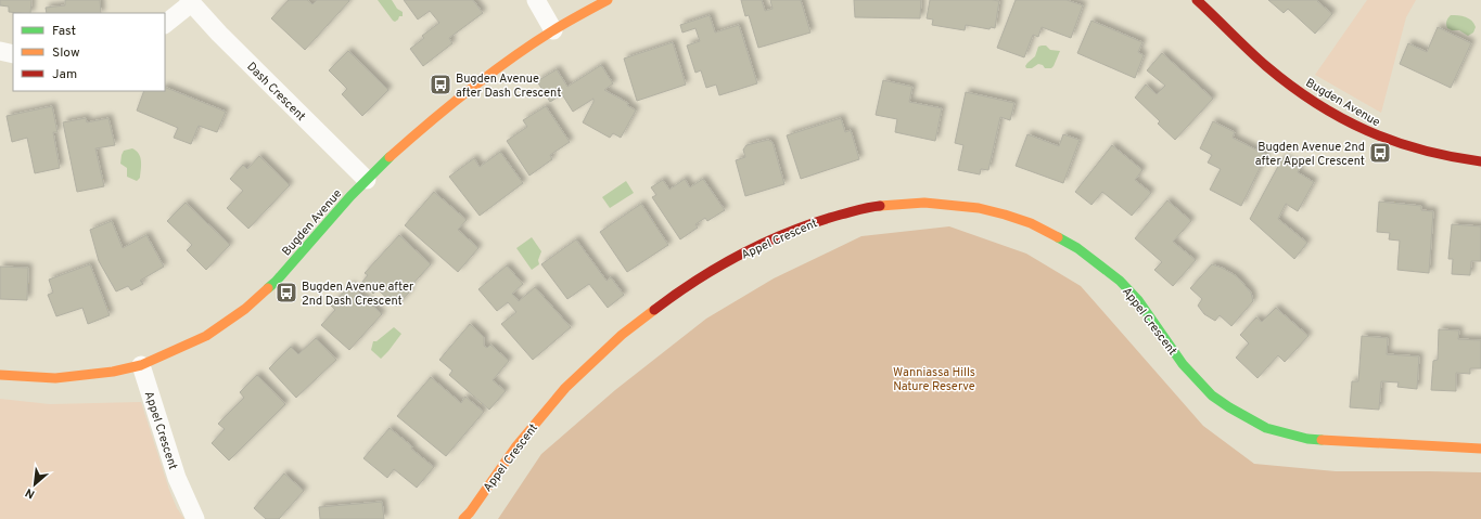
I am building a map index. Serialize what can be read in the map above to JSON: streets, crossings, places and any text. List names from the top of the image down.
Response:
{
  "streets": {
    "street": ["Dash Crescent", "Bugden Avenue", "Appel Crescent"]
  },
  "crossings": [
    ["Dash Crescent", "Bugden Avenue"],
    ["Bugden Avenue", "Appel Crescent"]
  ],
  "parks": ["Wanniassa Hills Nature Reserve"],
  "places": {
    "bus stop": ["Bugden Avenue after Dash Crescent", "Bugden Avenue 2nd after Appel Crescent", "Bugden Avenue after 2nd Dash Crescent"]
  },
  "legend": ["Fast", "Slow", "Jam"],
  "north": "bottom left"
}
